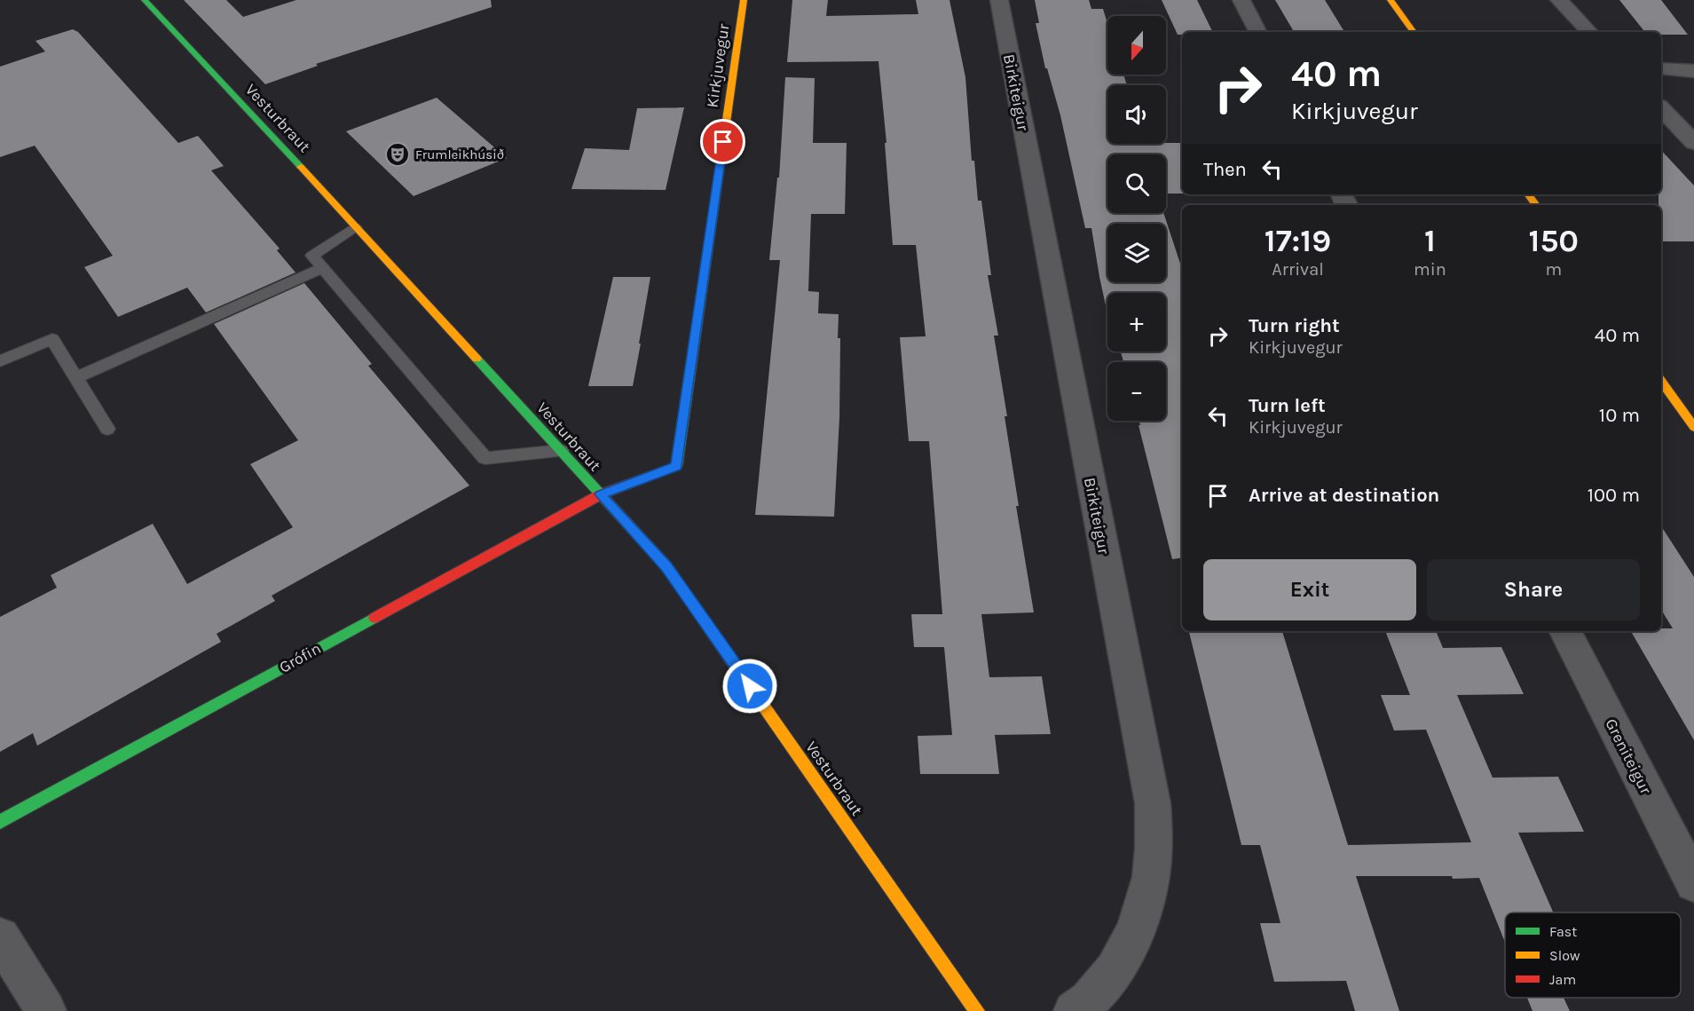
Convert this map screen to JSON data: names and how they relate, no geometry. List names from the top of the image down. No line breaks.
{"streets":{"street":["Kirkjuvegur","Birkiteigur","Vesturbraut","Grófin","Greniteigur"]},"crossings":[["Kirkjuvegur","Vesturbraut"],["Kirkjuvegur","Grófin"],["Vesturbraut","Grófin"]],"places":{"theatre":["Frumleikhúsið"]},"legend":["Fast","Slow","Jam"],"north":"bottom","page":{"map_buttons":["+","−"],"turn":["40 m","Kirkjuvegur"],"then":"Then","eta":["17:19","Arrival","1","min","150","m"],"list":[{"name":"Turn right","note":"Kirkjuvegur","value":"40 m"},{"name":"Turn left","note":"Kirkjuvegur","value":"10 m"},{"name":"Arrive at destination","value":"100 m"}],"buttons":["Exit","Share"]}}
